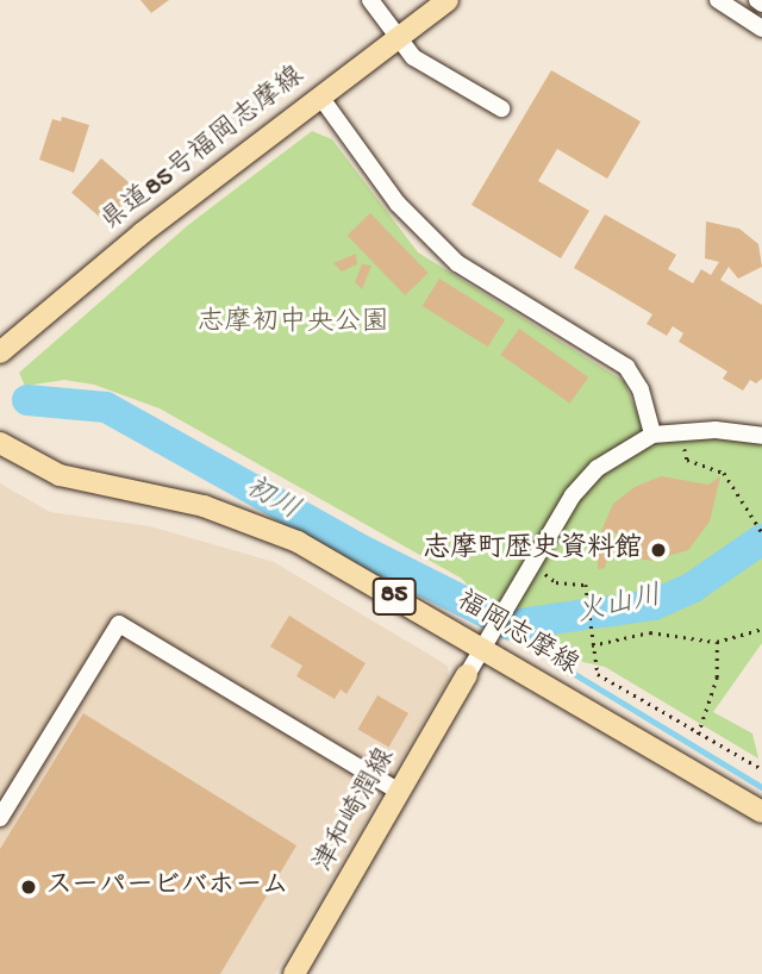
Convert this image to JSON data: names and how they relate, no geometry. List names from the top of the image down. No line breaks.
{"streets":{"main road":["県道85号福岡志摩線","85","福岡志摩線","津和崎潤線"]},"water":["初川","火山川"],"parks":["志摩初中央公園"],"places":["志摩町歴史資料館","スーパービバホーム"]}
